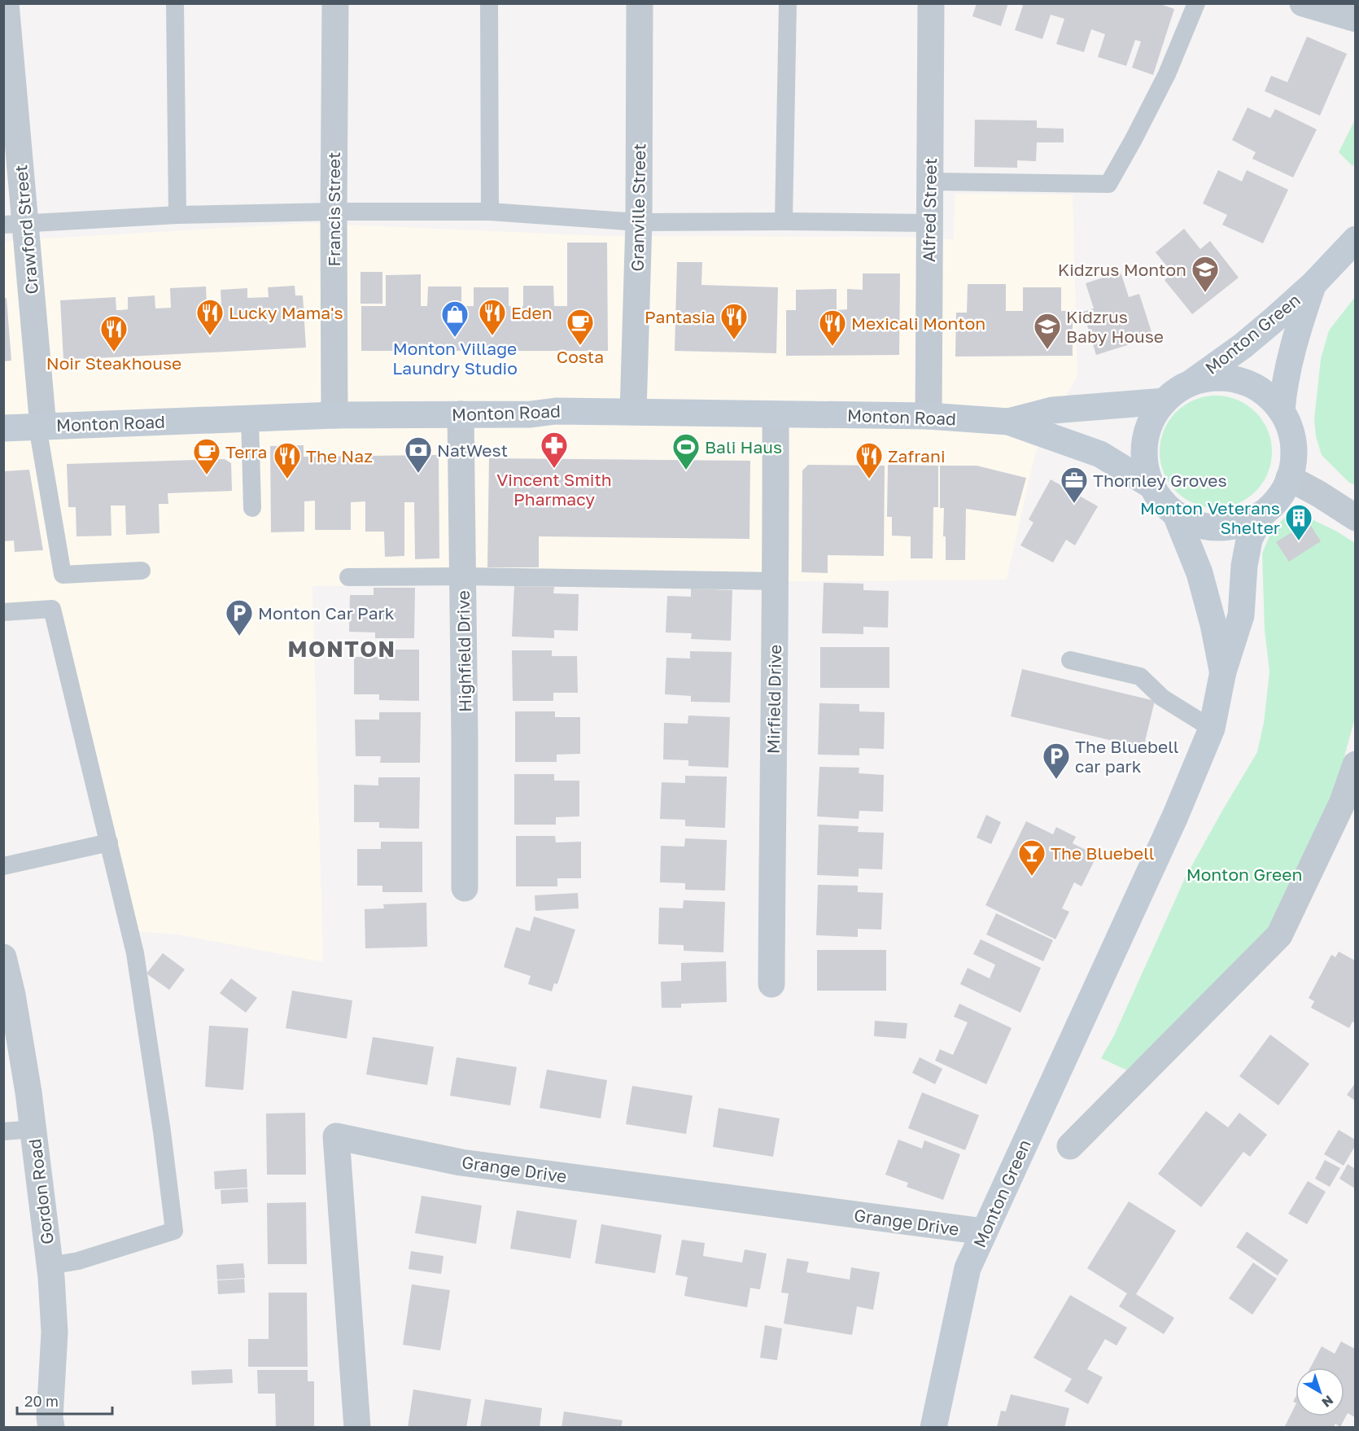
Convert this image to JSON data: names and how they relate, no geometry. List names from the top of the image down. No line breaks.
{"streets":{"main road":["Monton Green","Monton Road"],"street":["Granville Street","Francis Street","Alfred Street","Crawford Street","Highfield Drive","Mirfield Drive","Grange Drive","Gordon Road"]},"crossings":[["Granville Street","Monton Road"],["Francis Street","Monton Road"],["Alfred Street","Monton Road"],["Crawford Street","Monton Road"],["Monton Green","Monton Road"],["Monton Green","Grange Drive"],["Monton Road","Highfield Drive"],["Monton Road","Mirfield Drive"]],"districts":["MONTON"],"parks":["Monton Green"],"places":{"school or university":["Kidzrus Monton","Kidzrus Baby House"],"restaurant":["Lucky Mama's","Eden","Pantasia","Mexicali Monton","Noir Steakhouse","The Naz","Zafrani"],"shop":["Monton Village Laundry Studio"],"cafe":["Costa","Terra"],"pharmacy":["Vincent Smith Pharmacy"],"sports":["Bali Haus"],"bank":["NatWest"],"office":["Thornley Groves"],"building":["Monton Veterans Shelter"],"parking":["Monton Car Park","The Bluebell car park"],"bar":["The Bluebell"]},"scale_bar":"20 m","north":"bottom right"}
